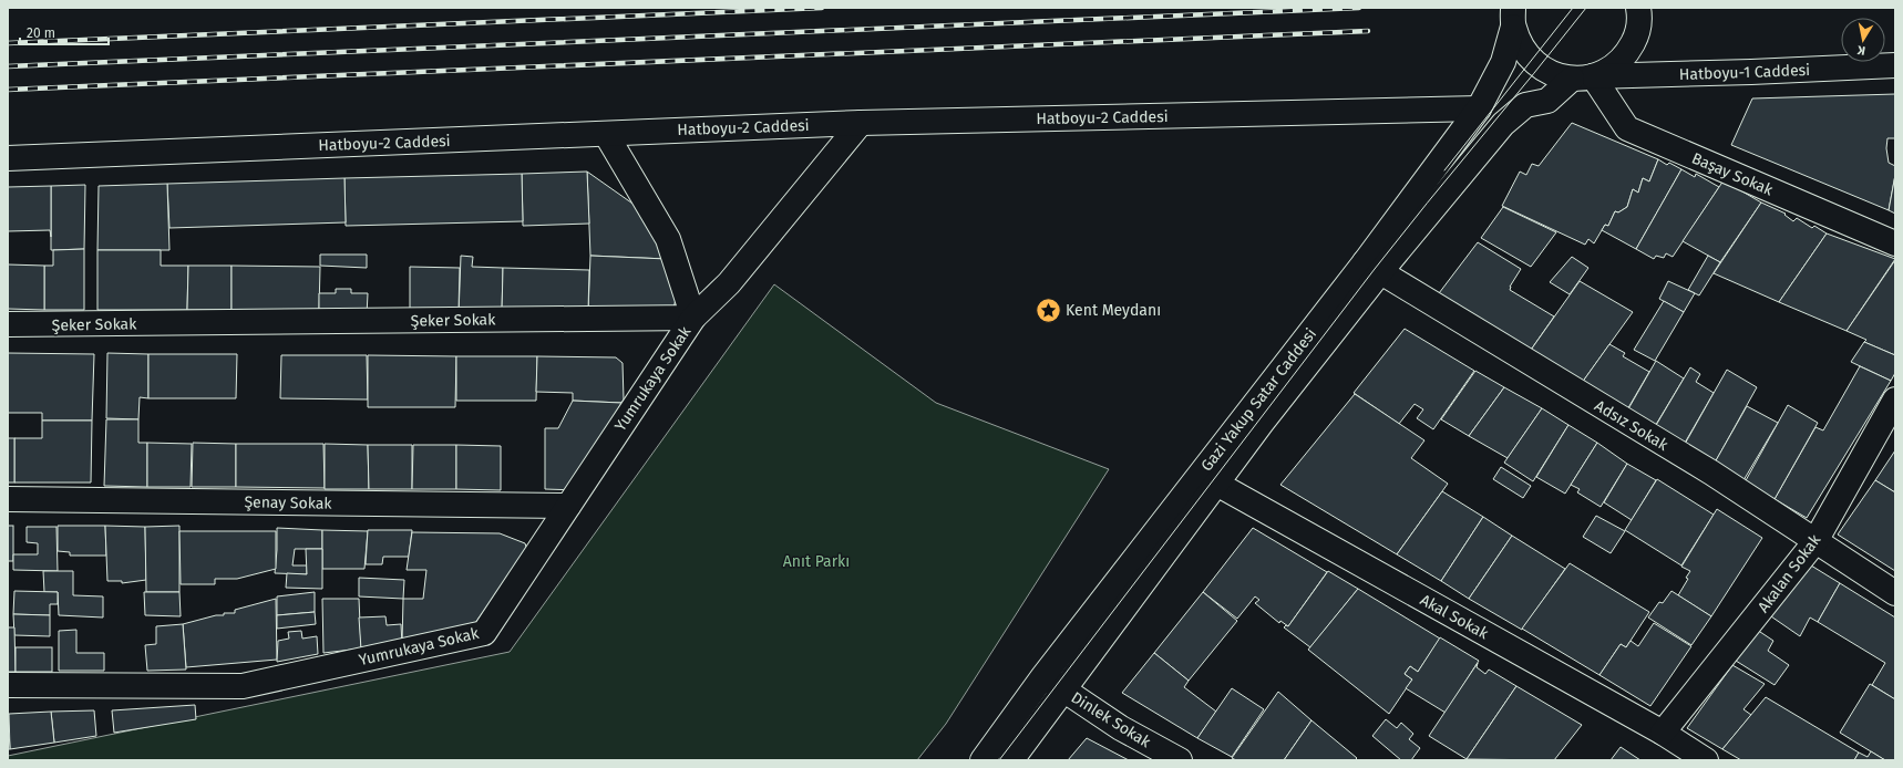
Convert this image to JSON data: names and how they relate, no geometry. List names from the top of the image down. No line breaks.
{"streets":{"street":["Hatboyu-1 Caddesi","Hatboyu-2 Caddesi","Başay Sokak","Şeker Sokak","Yumrukaya Sokak","Gazi Yakup Satar Caddesi","Adsız Sokak","Şenay Sokak","Akalan Sokak","Akal Sokak","Dinlek Sokak"]},"crossings":[["Hatboyu-1 Caddesi","Başay Sokak"],["Hatboyu-1 Caddesi","Gazi Yakup Satar Caddesi"],["Hatboyu-2 Caddesi","Yumrukaya Sokak"],["Hatboyu-2 Caddesi","Gazi Yakup Satar Caddesi"],["Başay Sokak","Gazi Yakup Satar Caddesi"],["Şeker Sokak","Yumrukaya Sokak"],["Yumrukaya Sokak","Şenay Sokak"],["Gazi Yakup Satar Caddesi","Adsız Sokak"],["Gazi Yakup Satar Caddesi","Akal Sokak"],["Gazi Yakup Satar Caddesi","Dinlek Sokak"],["Adsız Sokak","Akalan Sokak"],["Akalan Sokak","Akal Sokak"]],"parks":["Anıt Parkı"],"places":{"place":["Kent Meydanı"]},"scale_bar":"20 m","north":"bottom"}
